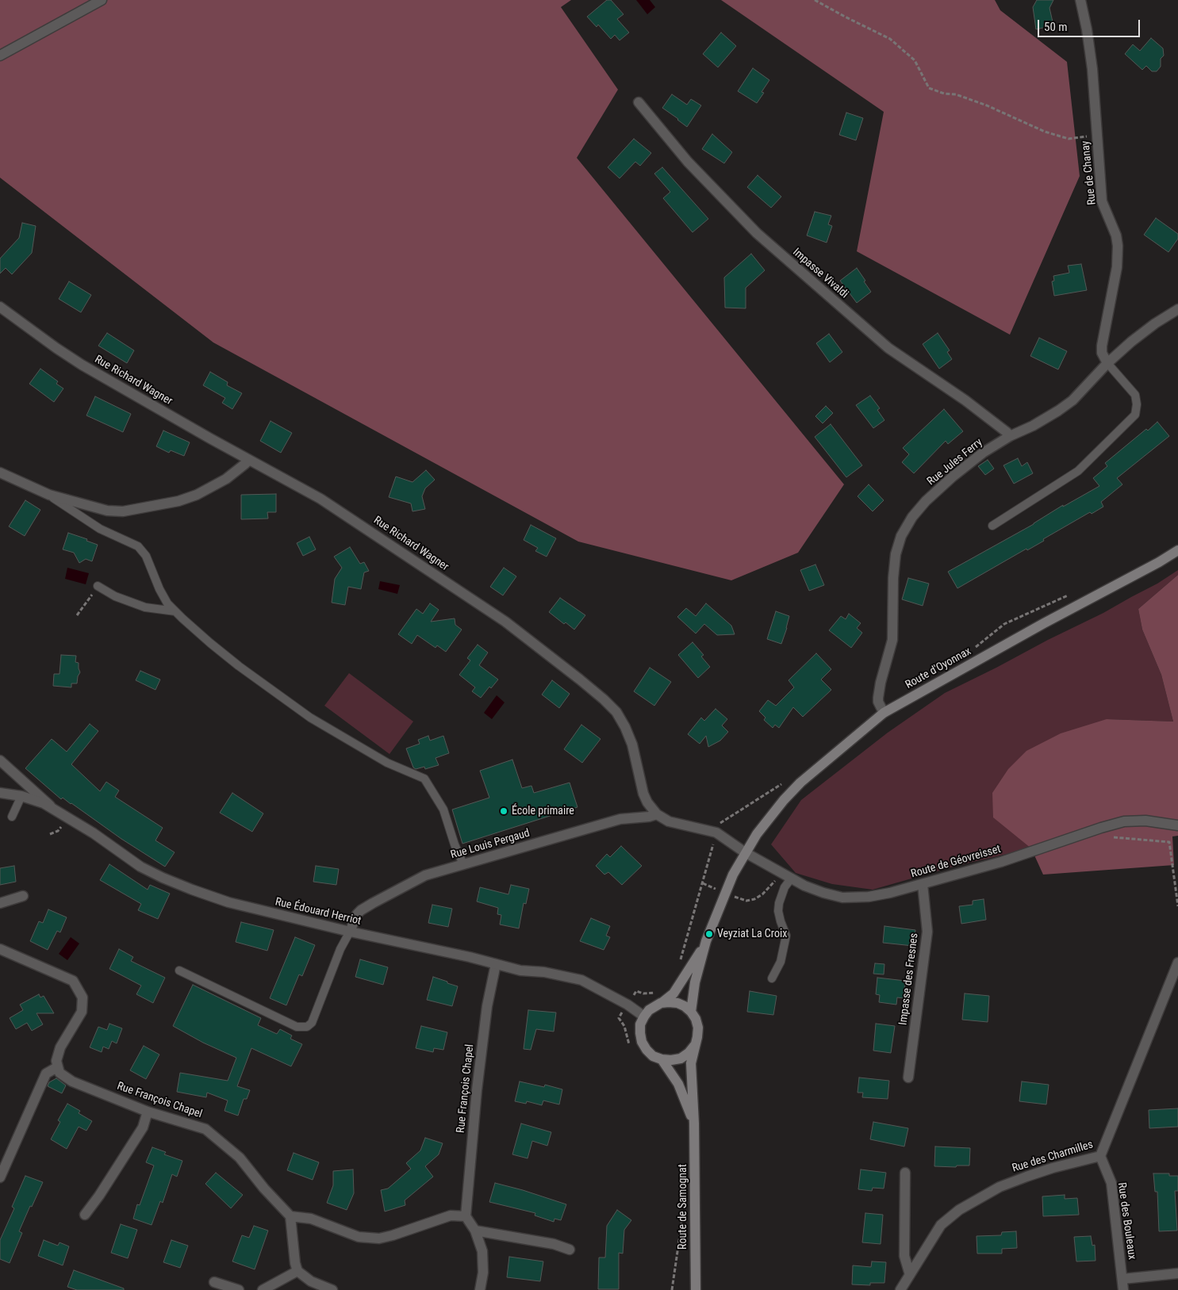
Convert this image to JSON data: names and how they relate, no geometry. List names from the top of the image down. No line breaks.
{"streets":{"main road":["Route d'Oyonnax","Route de Samognat"],"street":["Rue de Chanay","Impasse Vivaldi","Rue Richard Wagner","Rue Jules Ferry","Rue Louis Pergaud","Route de Géovreisset","Rue Édouard Herriot","Impasse des Fresnes","Rue François Chapel","Rue des Charmilles","Rue des Bouleaux"]},"crossings":[["Rue de Chanay","Rue Jules Ferry"],["Impasse Vivaldi","Rue Jules Ferry"],["Rue Richard Wagner","Route d'Oyonnax"],["Rue Richard Wagner","Rue Louis Pergaud"],["Rue Richard Wagner","Route de Géovreisset"],["Rue Jules Ferry","Route d'Oyonnax"],["Route d'Oyonnax","Route de Géovreisset"],["Rue Louis Pergaud","Rue Édouard Herriot"],["Route de Géovreisset","Impasse des Fresnes"],["Rue Édouard Herriot","Rue François Chapel"],["Rue Édouard Herriot","Route de Samognat"],["Rue des Charmilles","Rue des Bouleaux"]],"places":["École primaire","Veyziat La Croix"],"scale_bar":"50 m"}
